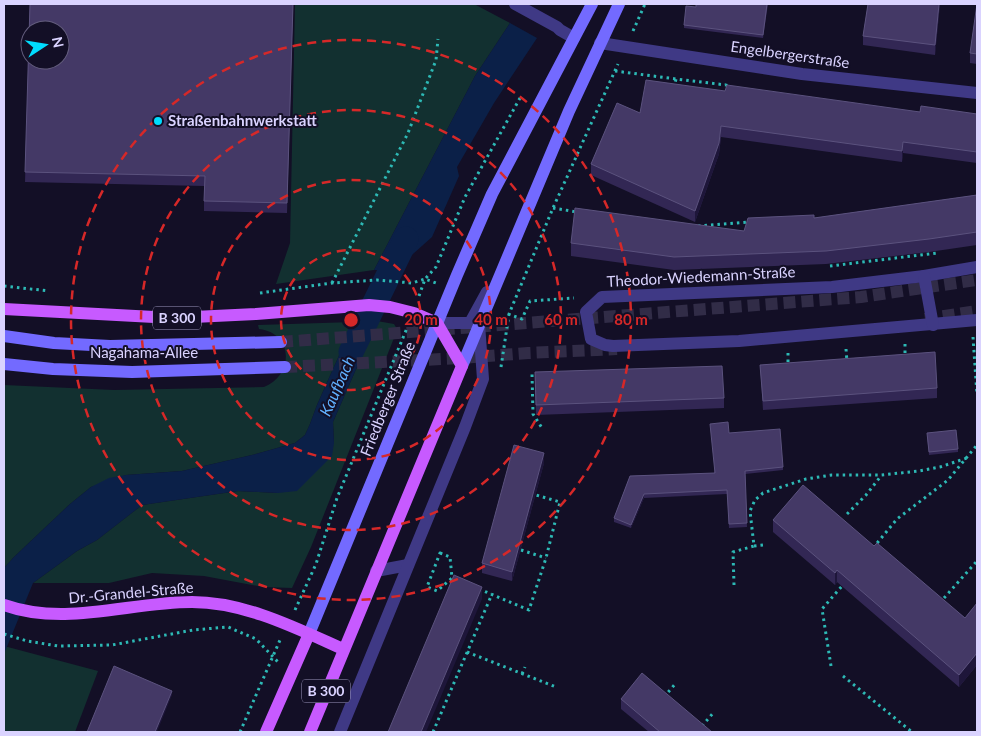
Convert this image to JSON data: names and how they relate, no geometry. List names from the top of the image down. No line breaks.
{"streets":{"main road":["B 300","Nagahama-Allee","Friedberger Straße","Dr.-Grandel-Straße"],"street":["Engelbergerstraße","Theodor-Wiedemann-Straße"]},"crossings":[["B 300","Friedberger Straße"],["B 300","Dr.-Grandel-Straße"],["Friedberger Straße","Dr.-Grandel-Straße"]],"water":["Kaufbach"],"places":["Straßenbahnwerkstatt"],"north":"right","rings":["20 m","40 m","60 m","80 m"]}
